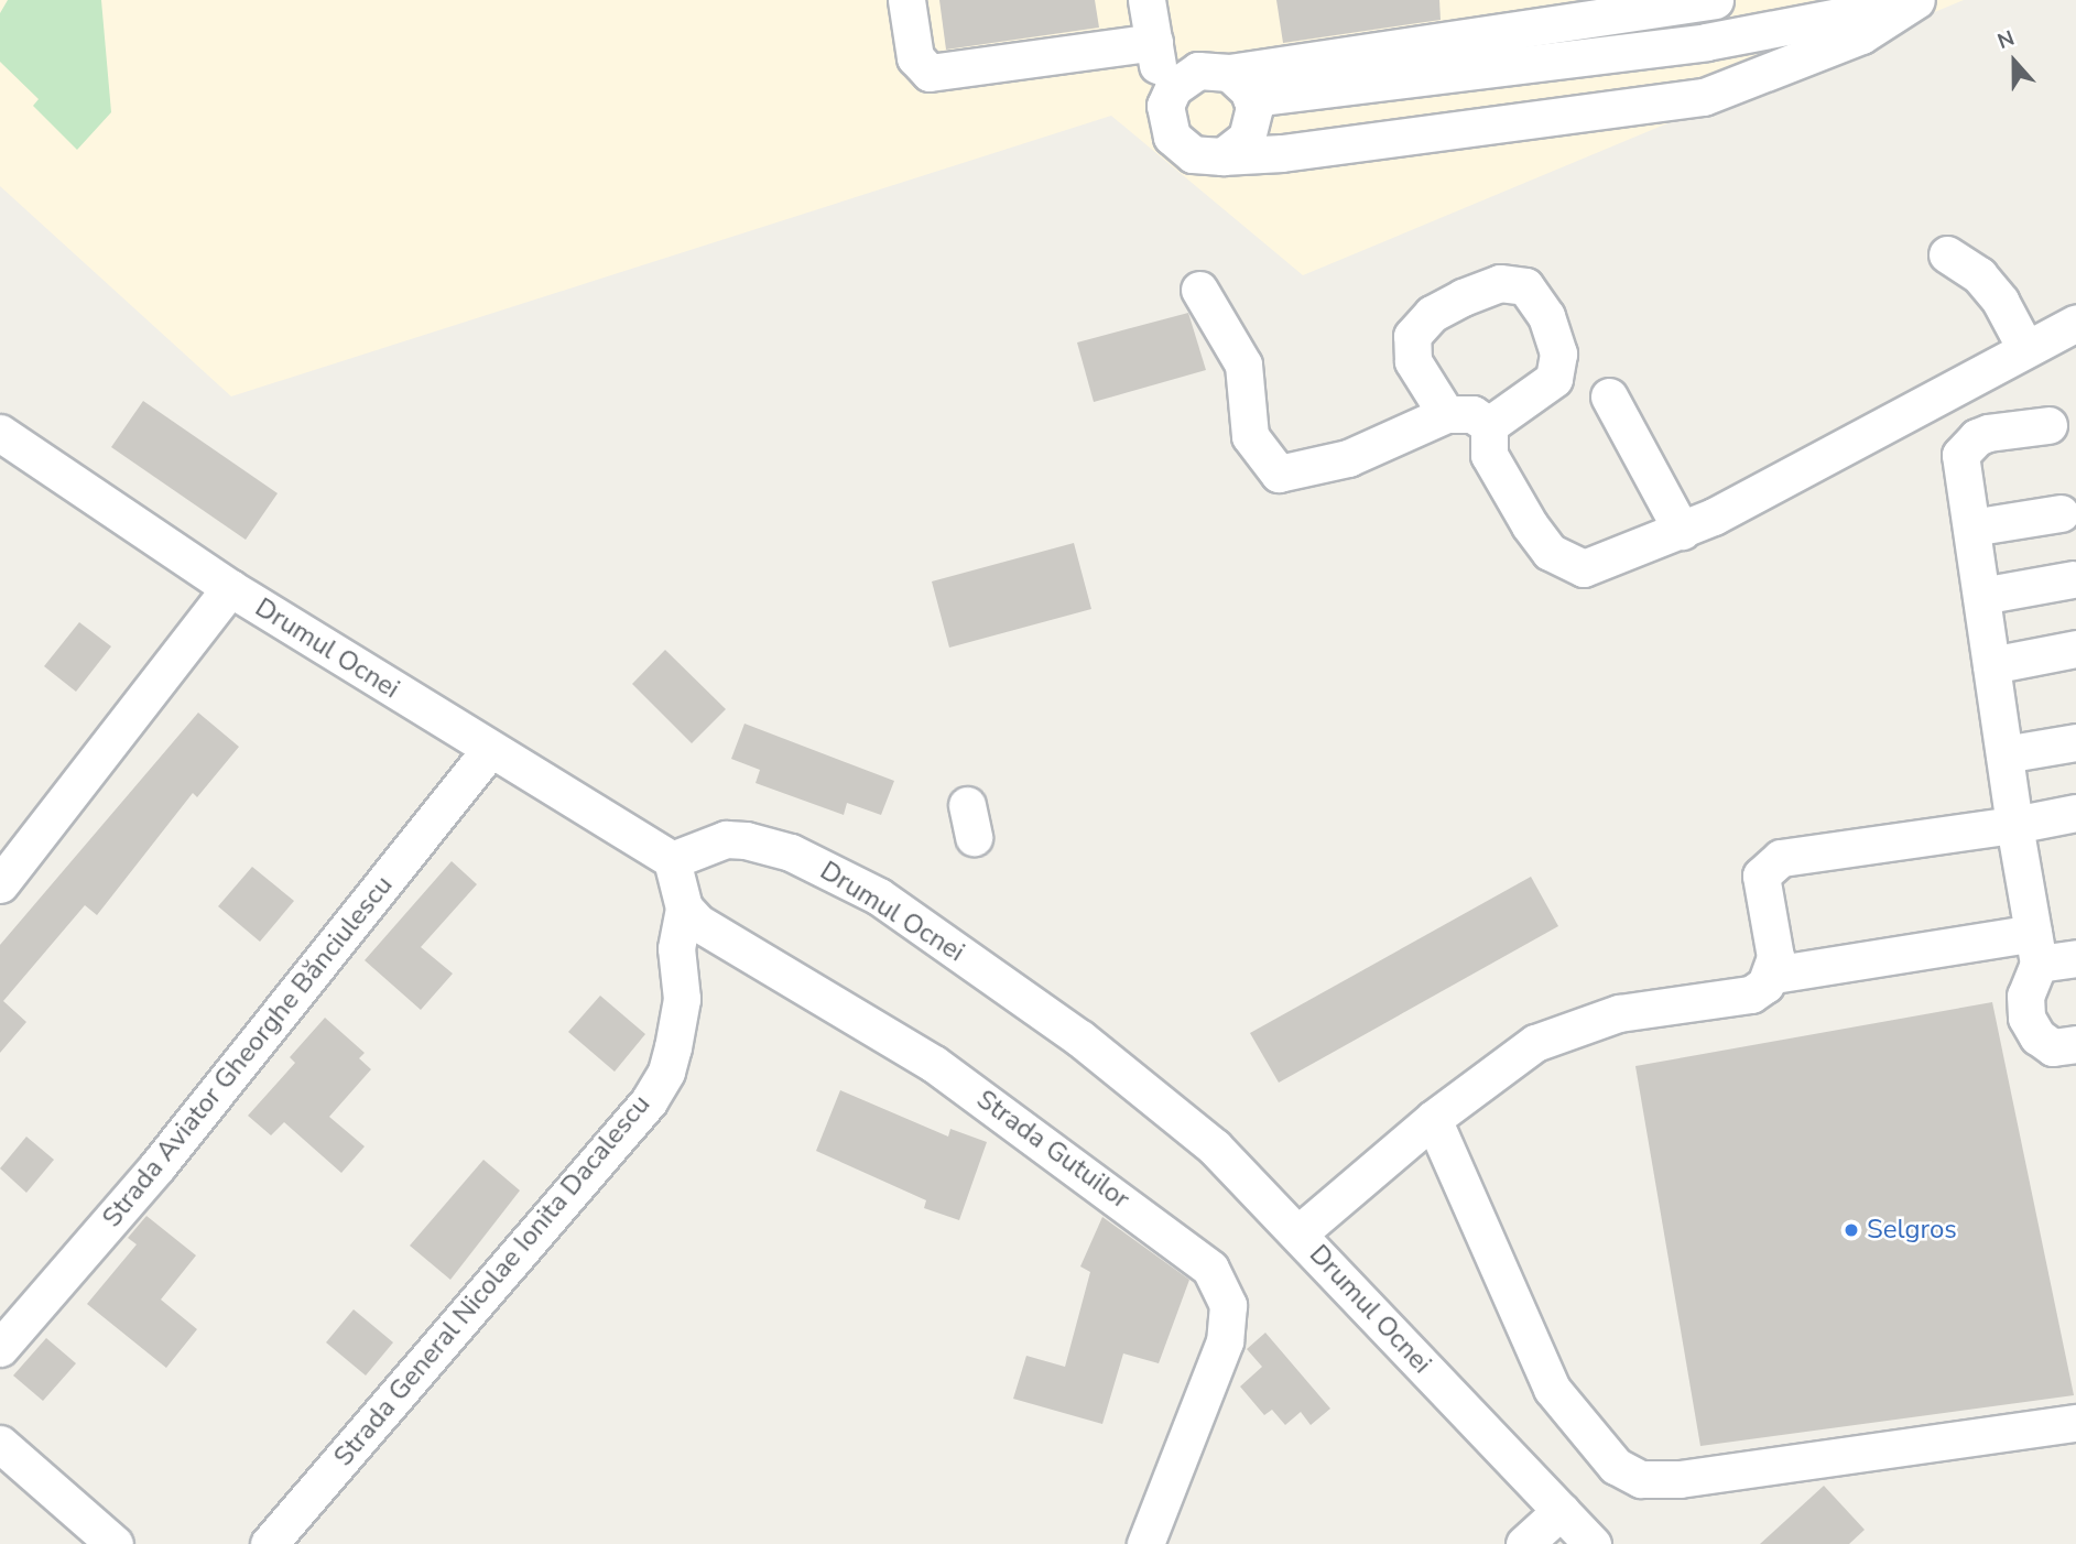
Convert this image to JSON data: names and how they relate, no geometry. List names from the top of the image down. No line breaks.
{"streets":{"street":["Drumul Ocnei","Strada Aviator Gheorghe Bănciulescu","Strada Gutuilor","Strada General Nicolae Ionita Dacalescu"]},"crossings":[["Drumul Ocnei","Strada Aviator Gheorghe Bănciulescu"],["Strada Gutuilor","Strada General Nicolae Ionita Dacalescu"]],"places":["Selgros"],"north":"top"}
